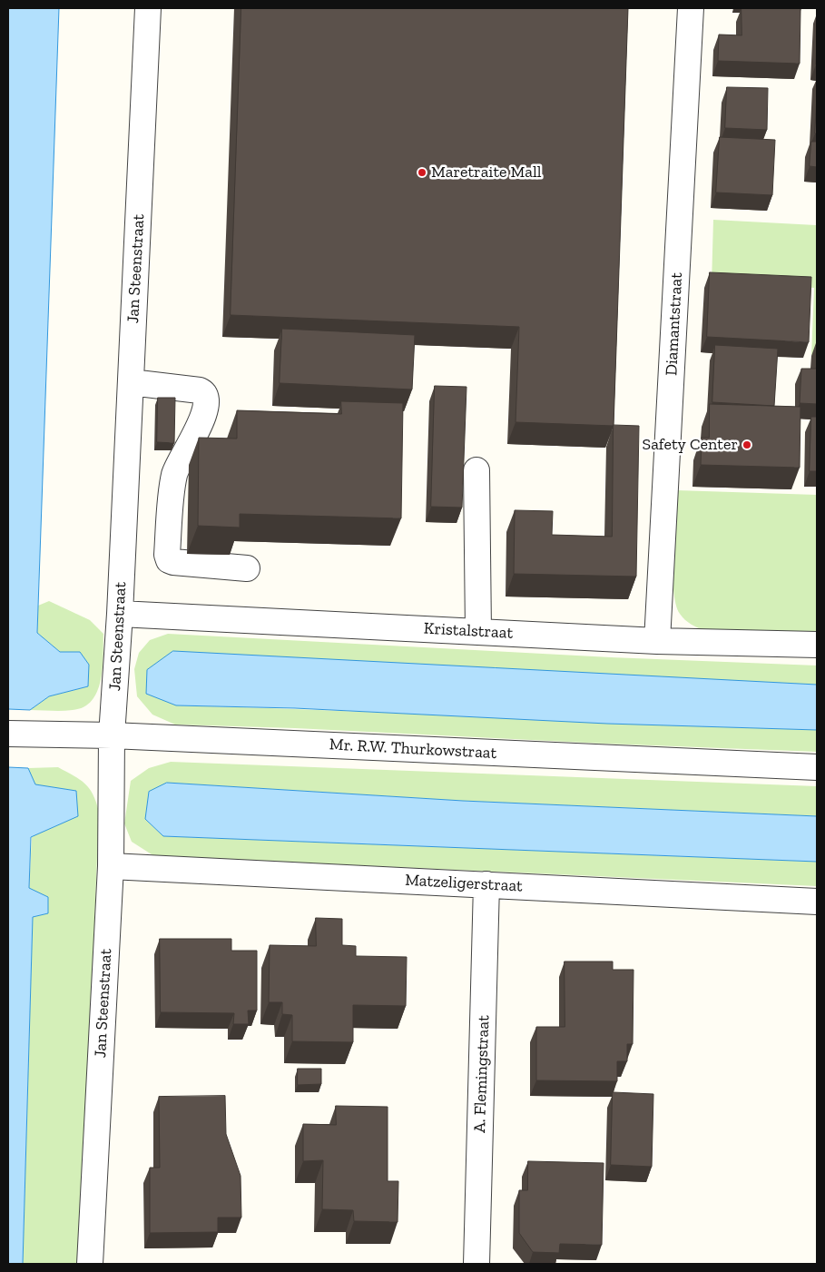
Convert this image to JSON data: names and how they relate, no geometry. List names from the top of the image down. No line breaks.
{"streets":{"street":["Jan Steenstraat","Diamantstraat","Kristalstraat","Mr. R.W. Thurkowstraat","Matzeligerstraat","A. Flemingstraat"]},"crossings":[["Jan Steenstraat","Kristalstraat"],["Jan Steenstraat","Mr. R.W. Thurkowstraat"],["Jan Steenstraat","Matzeligerstraat"],["Diamantstraat","Kristalstraat"],["Matzeligerstraat","A. Flemingstraat"]],"places":["Maretraite Mall","Safety Center"]}
